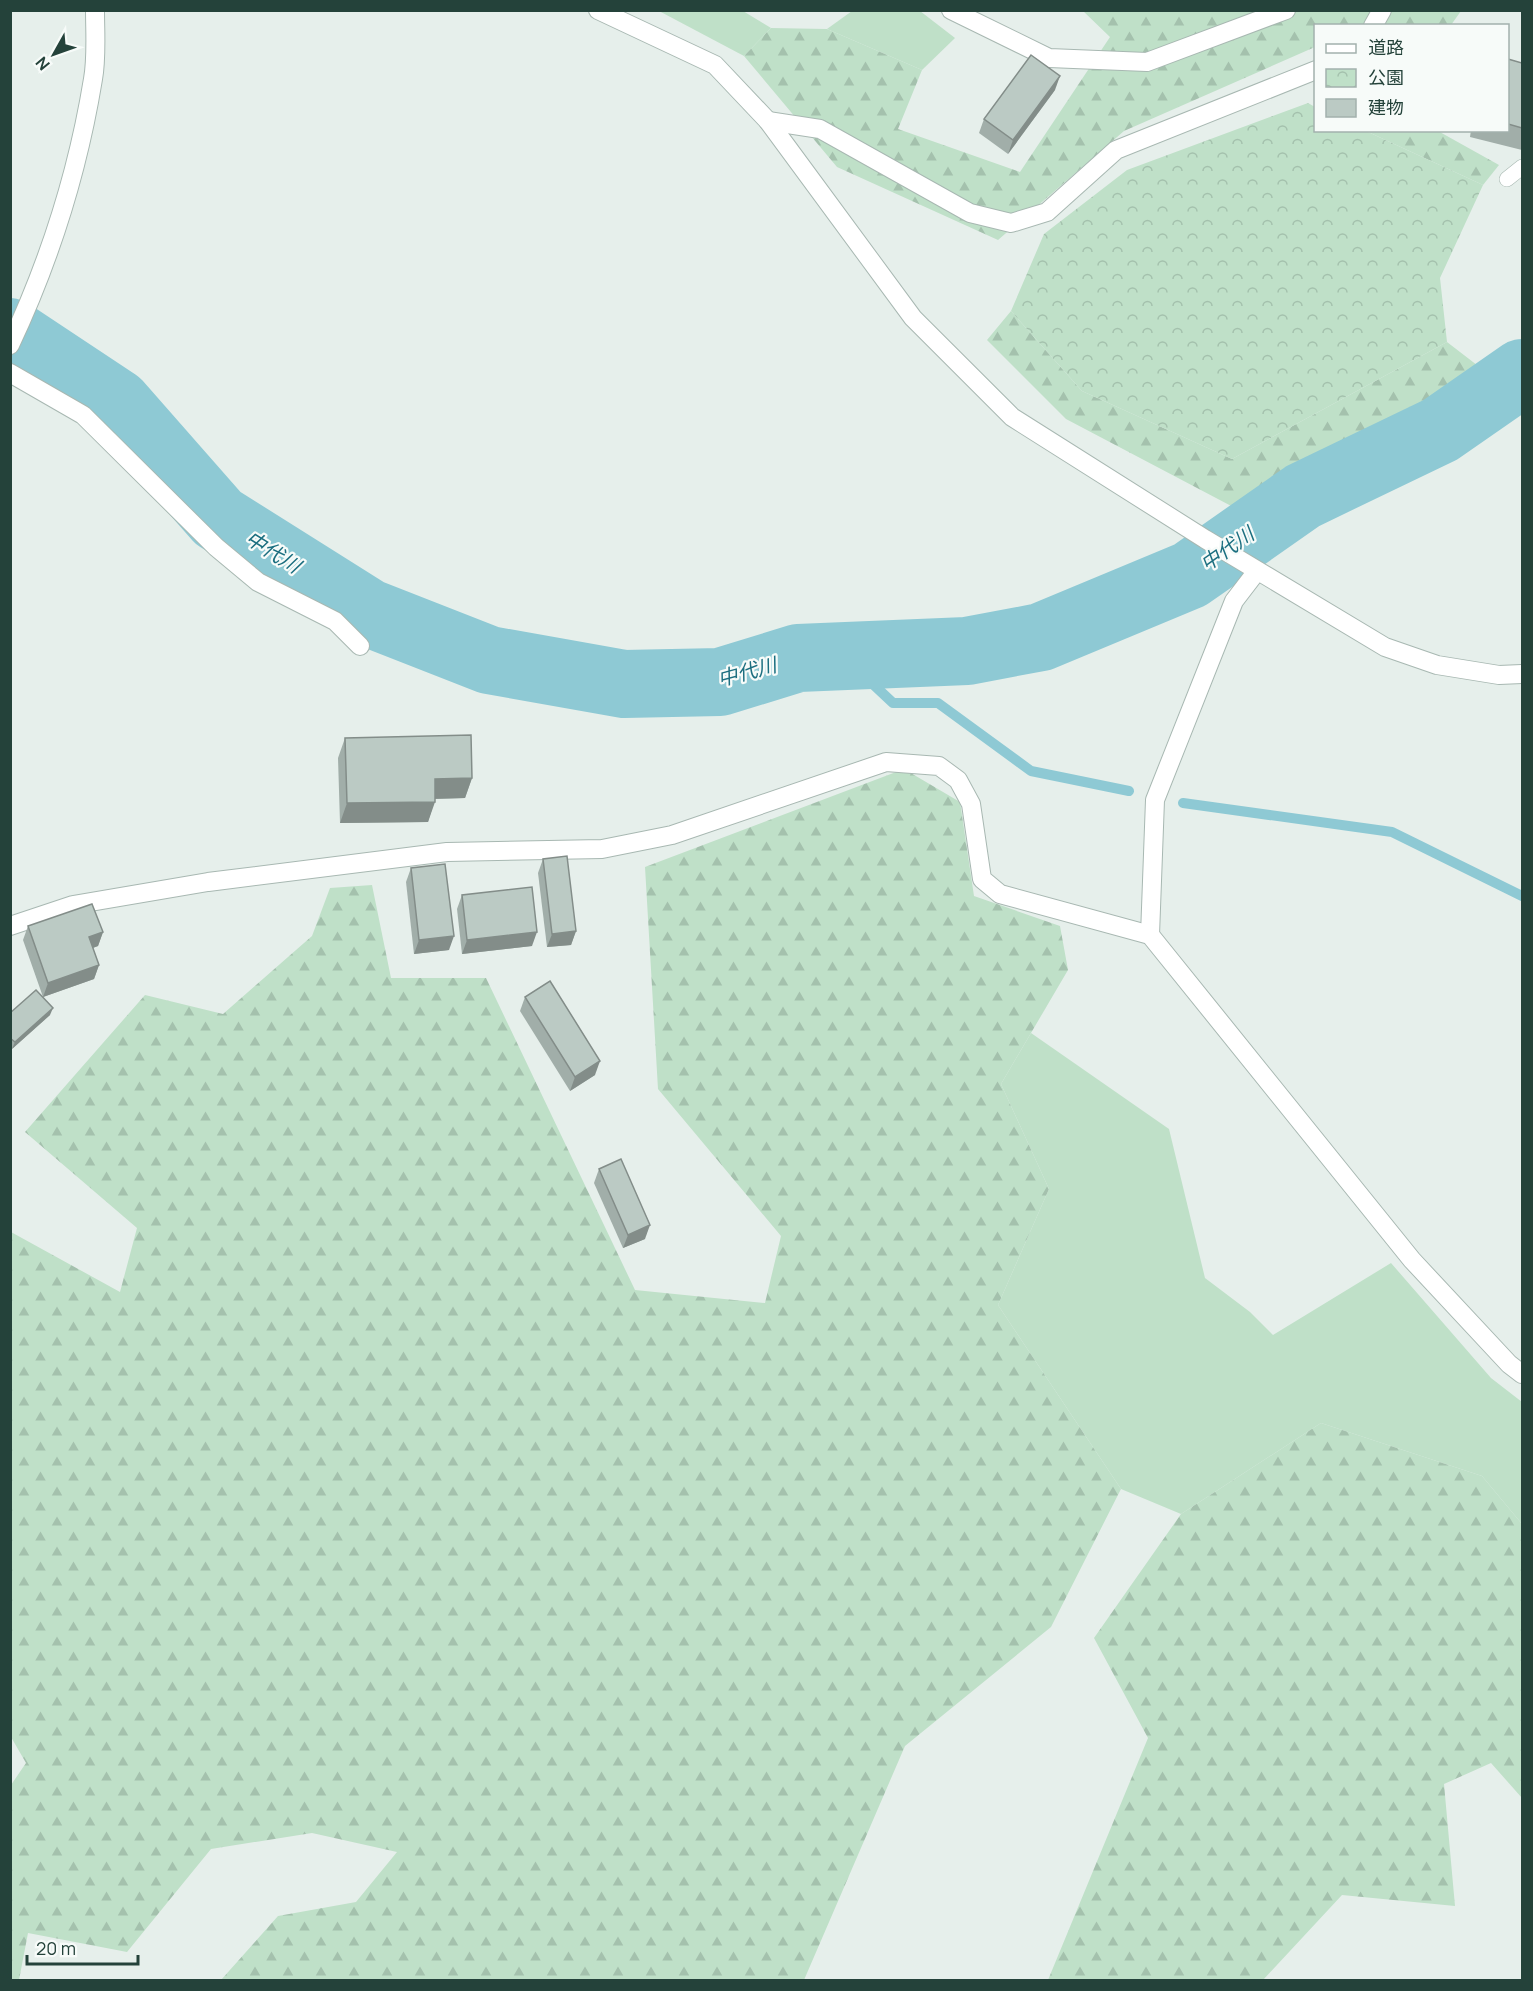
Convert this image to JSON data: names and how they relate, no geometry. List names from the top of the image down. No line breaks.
{"water":["中代川"],"legend":["道路","公園","建物"],"scale_bar":"20 m","north":"bottom left"}
